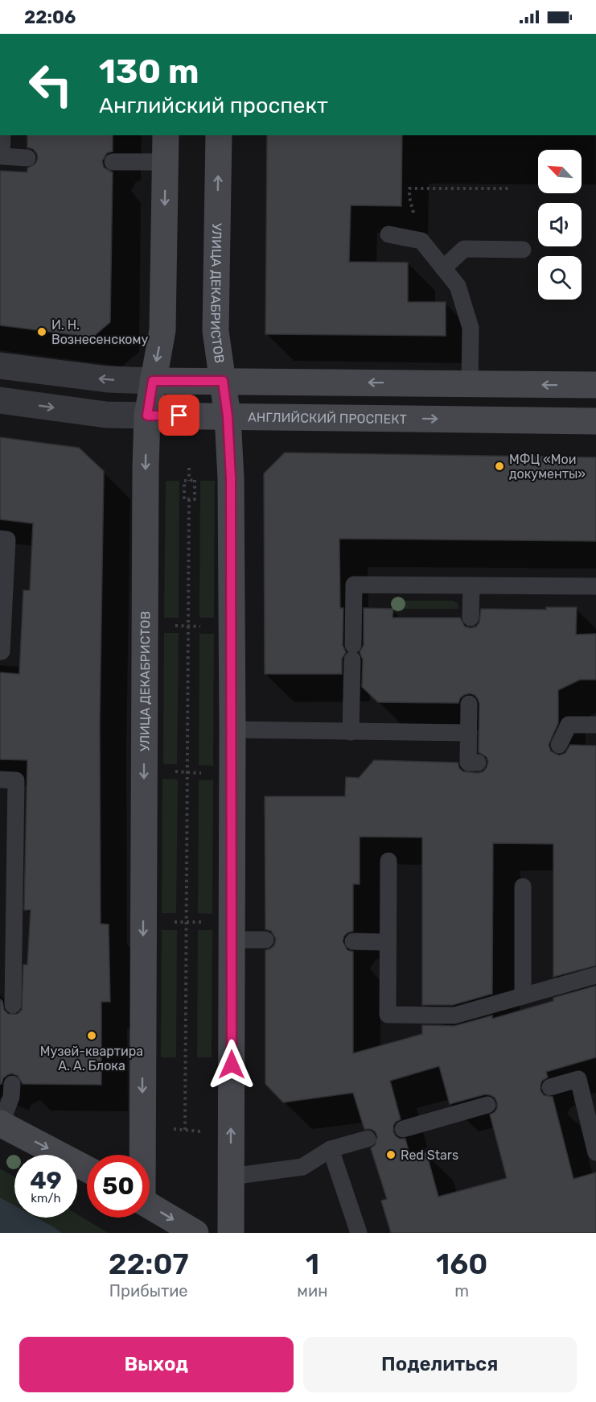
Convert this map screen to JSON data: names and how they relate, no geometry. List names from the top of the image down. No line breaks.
{"streets":{"main road":["УЛИЦА ДЕКАБРИСТОВ","АНГЛИЙСКИЙ ПРОСПЕКТ"]},"crossings":[["УЛИЦА ДЕКАБРИСТОВ","АНГЛИЙСКИЙ ПРОСПЕКТ"]],"one_way":["АНГЛИЙСКИЙ ПРОСПЕКТ"],"places":["И. Н. Вознесенскому","МФЦ «Мои документы»","Музей-квартира А. А. Блока","Red Stars"],"north":"top left","page":{"status":"22:06","turn":["130 m","Английский проспект"],"speed":"49 km/h","limit":"50","eta":["22:07","Прибытие","1","мин","160","m"],"buttons":["Выход","Поделиться"]}}
